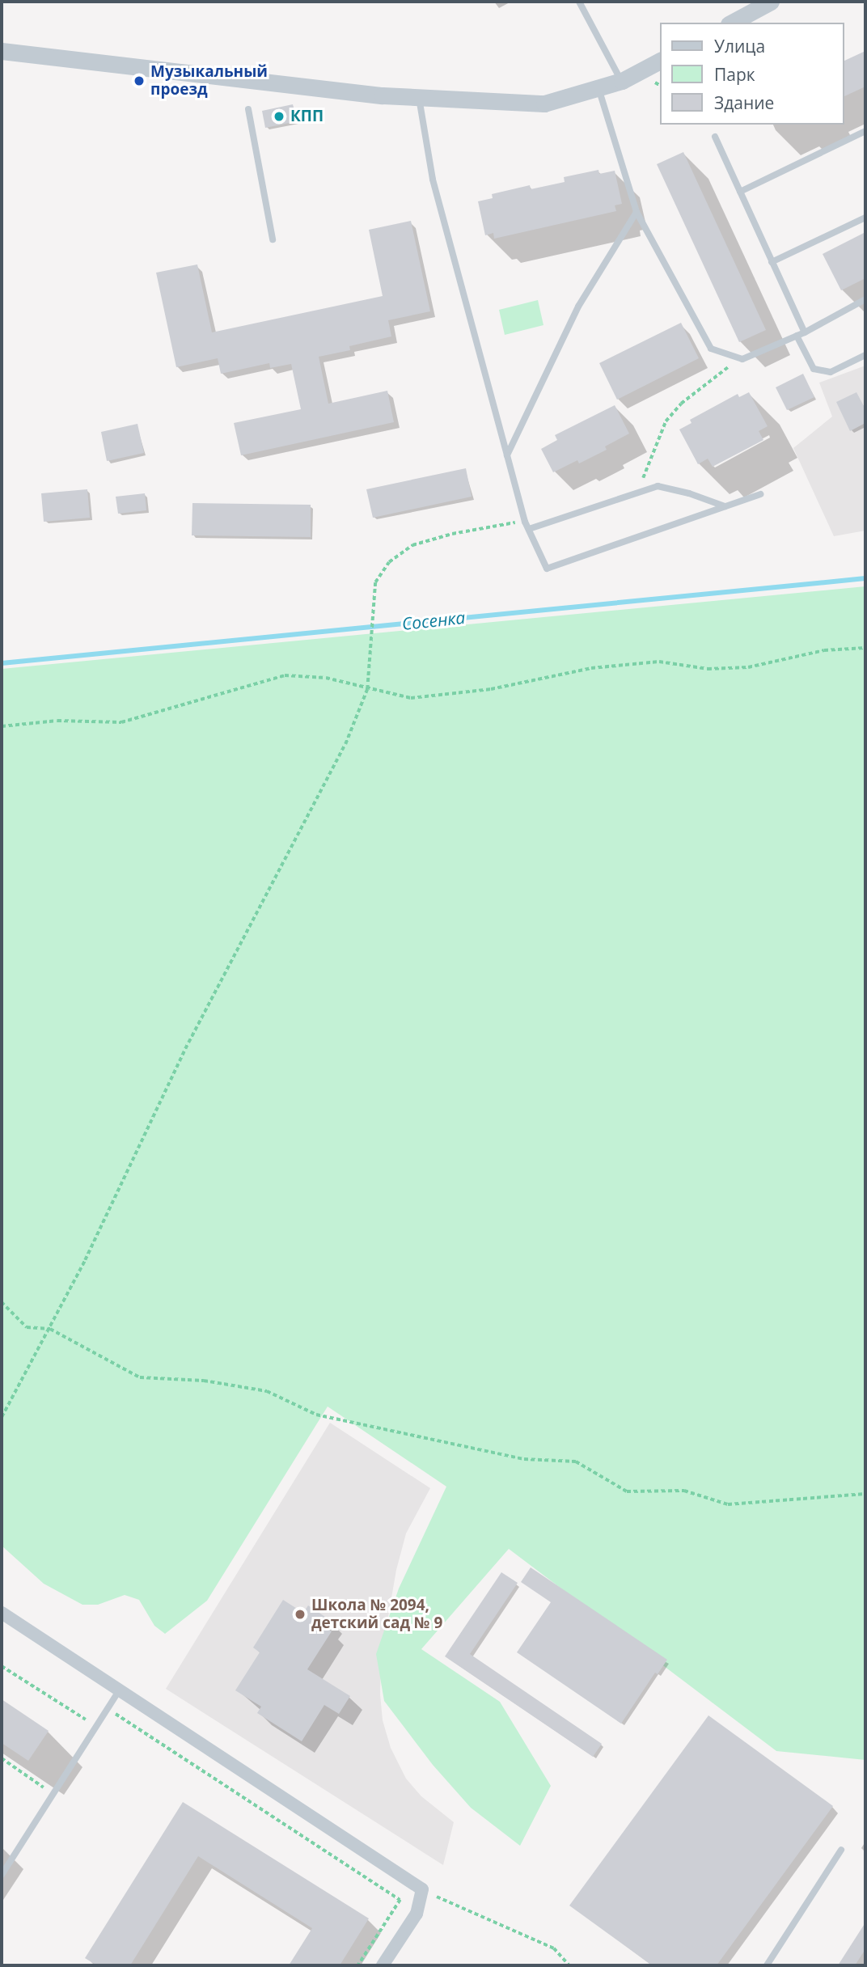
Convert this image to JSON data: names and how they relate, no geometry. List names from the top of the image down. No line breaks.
{"water":["Сосенка"],"places":["Музыкальный проезд","КПП","Школа № 2094, детский сад № 9"],"legend":["Улица","Парк","Здание"]}
